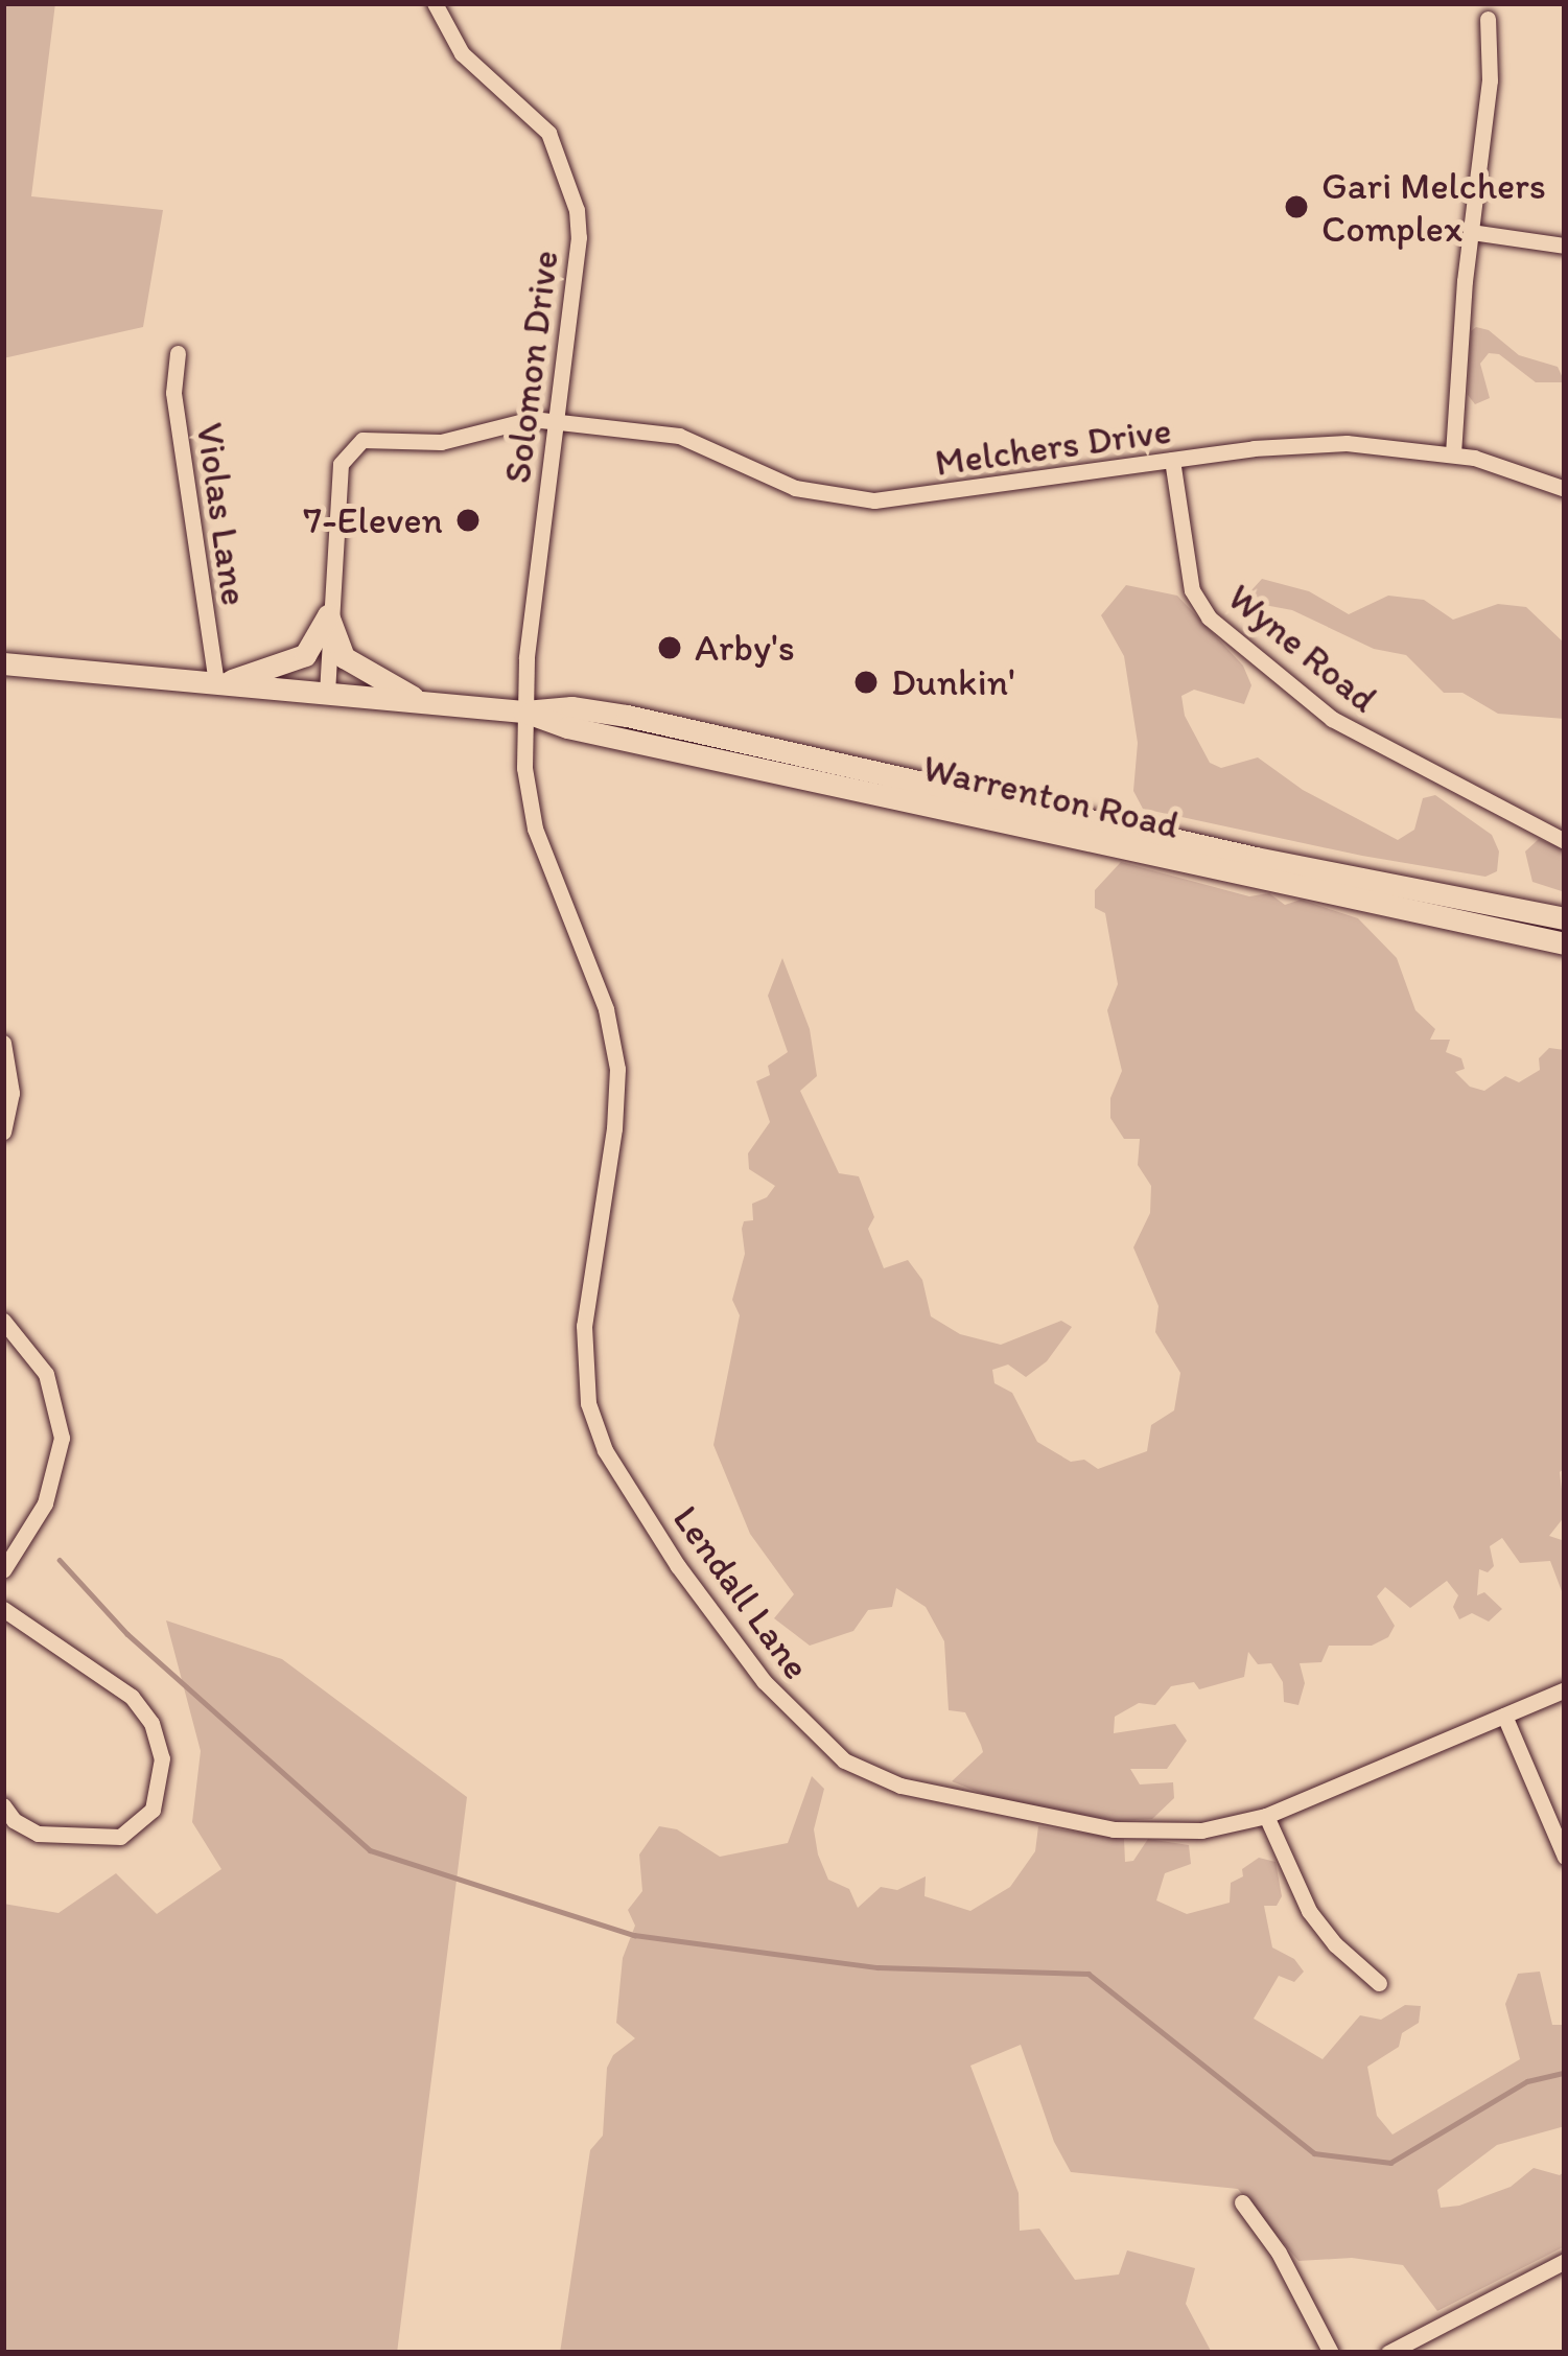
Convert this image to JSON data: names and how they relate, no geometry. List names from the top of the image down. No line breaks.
{"streets":{"main road":["Warrenton Road"],"street":["Solomon Drive","Melchers Drive","Violas Lane","Wyne Road","Lendall Lane"]},"crossings":[["Solomon Drive","Melchers Drive"],["Solomon Drive","Warrenton Road"],["Solomon Drive","Lendall Lane"],["Melchers Drive","Wyne Road"],["Violas Lane","Warrenton Road"],["Warrenton Road","Lendall Lane"]],"places":["Gari Melchers Complex","7-Eleven","Arby's","Dunkin'"]}
